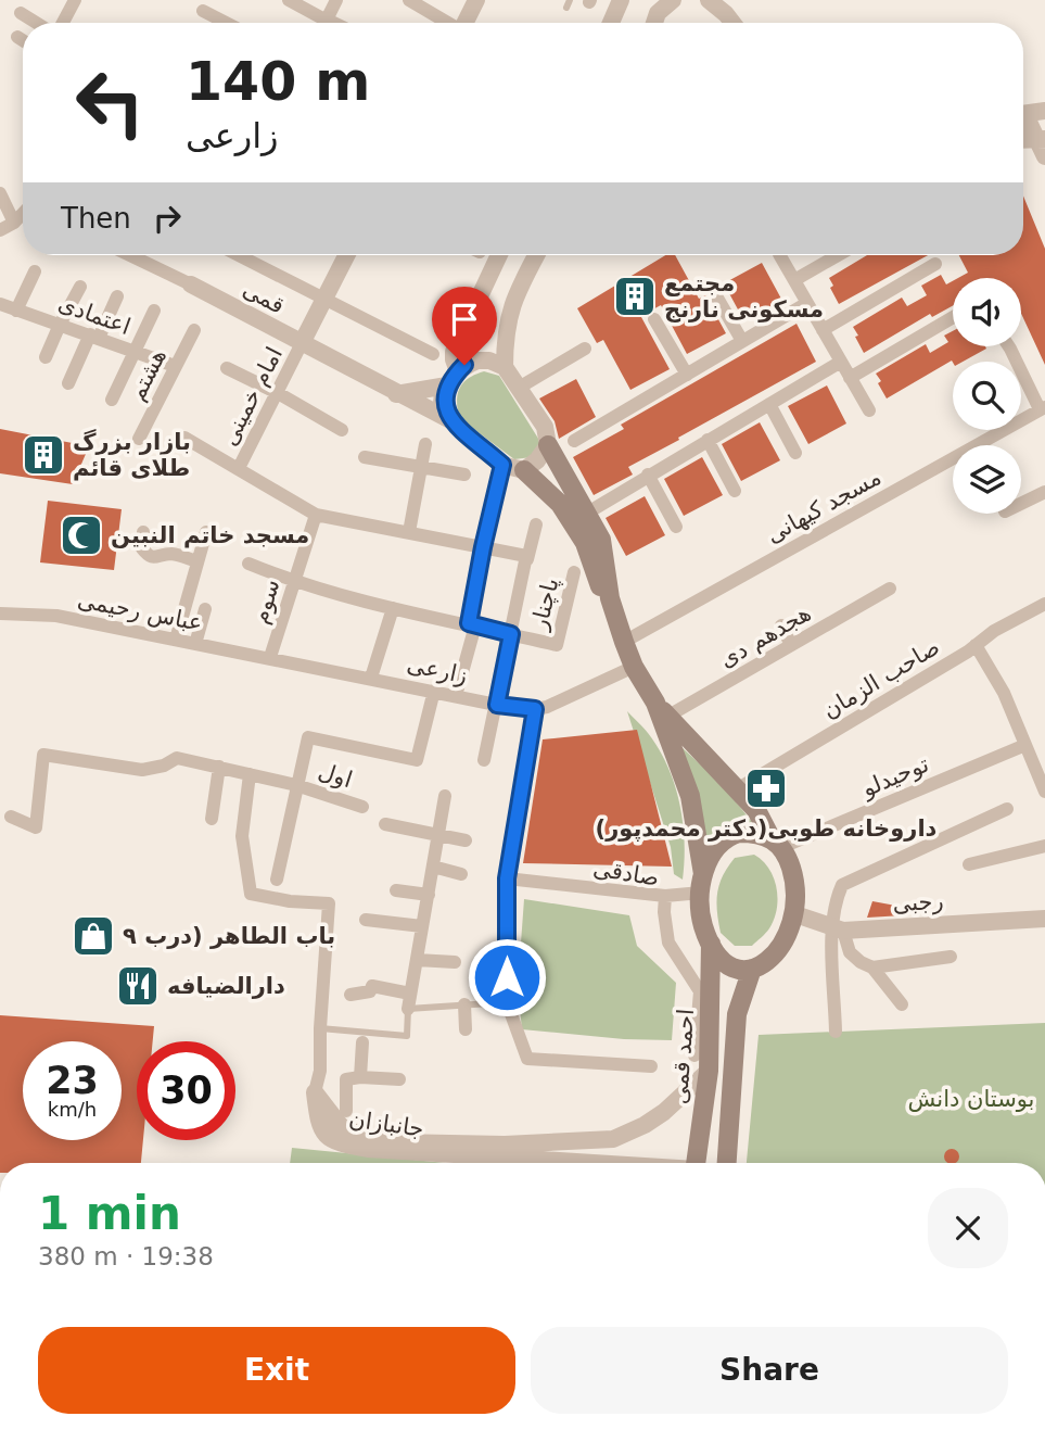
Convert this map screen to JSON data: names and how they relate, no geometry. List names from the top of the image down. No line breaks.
{"streets":{"main road":["احمد قمی"],"street":["قمی","اعتمادی","هشتم","امام خمینی","مسجد کیهانی","سوم","پاچنار","عباس رحیمی","هجدهم دی","زارعی","صاحب الزمان","اول","توحیدلو","صادقی","رجبی","جانبازان"]},"crossings":[["قمی","امام خمینی"],["اعتمادی","هشتم"],["سوم","عباس رحیمی"],["سوم","زارعی"],["عباس رحیمی","زارعی"],["توحیدلو","رجبی"],["توحیدلو","احمد قمی"],["رجبی","احمد قمی"],["احمد قمی","جانبازان"]],"parks":["بوستان دانش"],"places":{"building":["مجتمع مسکونی نارنج","بازار بزرگ طلای قائم"],"mosque":["مسجد خاتم النبین"],"pharmacy":["داروخانه طوبی(دکتر محمدپور)"],"shop":["باب الطاهر (درب ۹"],"restaurant":["دارالضیافه"]},"page":{"turn":["140 m","زارعی"],"then":"Then","speed":"23 km/h","limit":"30","heading":["1 min","380 m · 19:38"],"buttons":["Exit","Share"]}}
